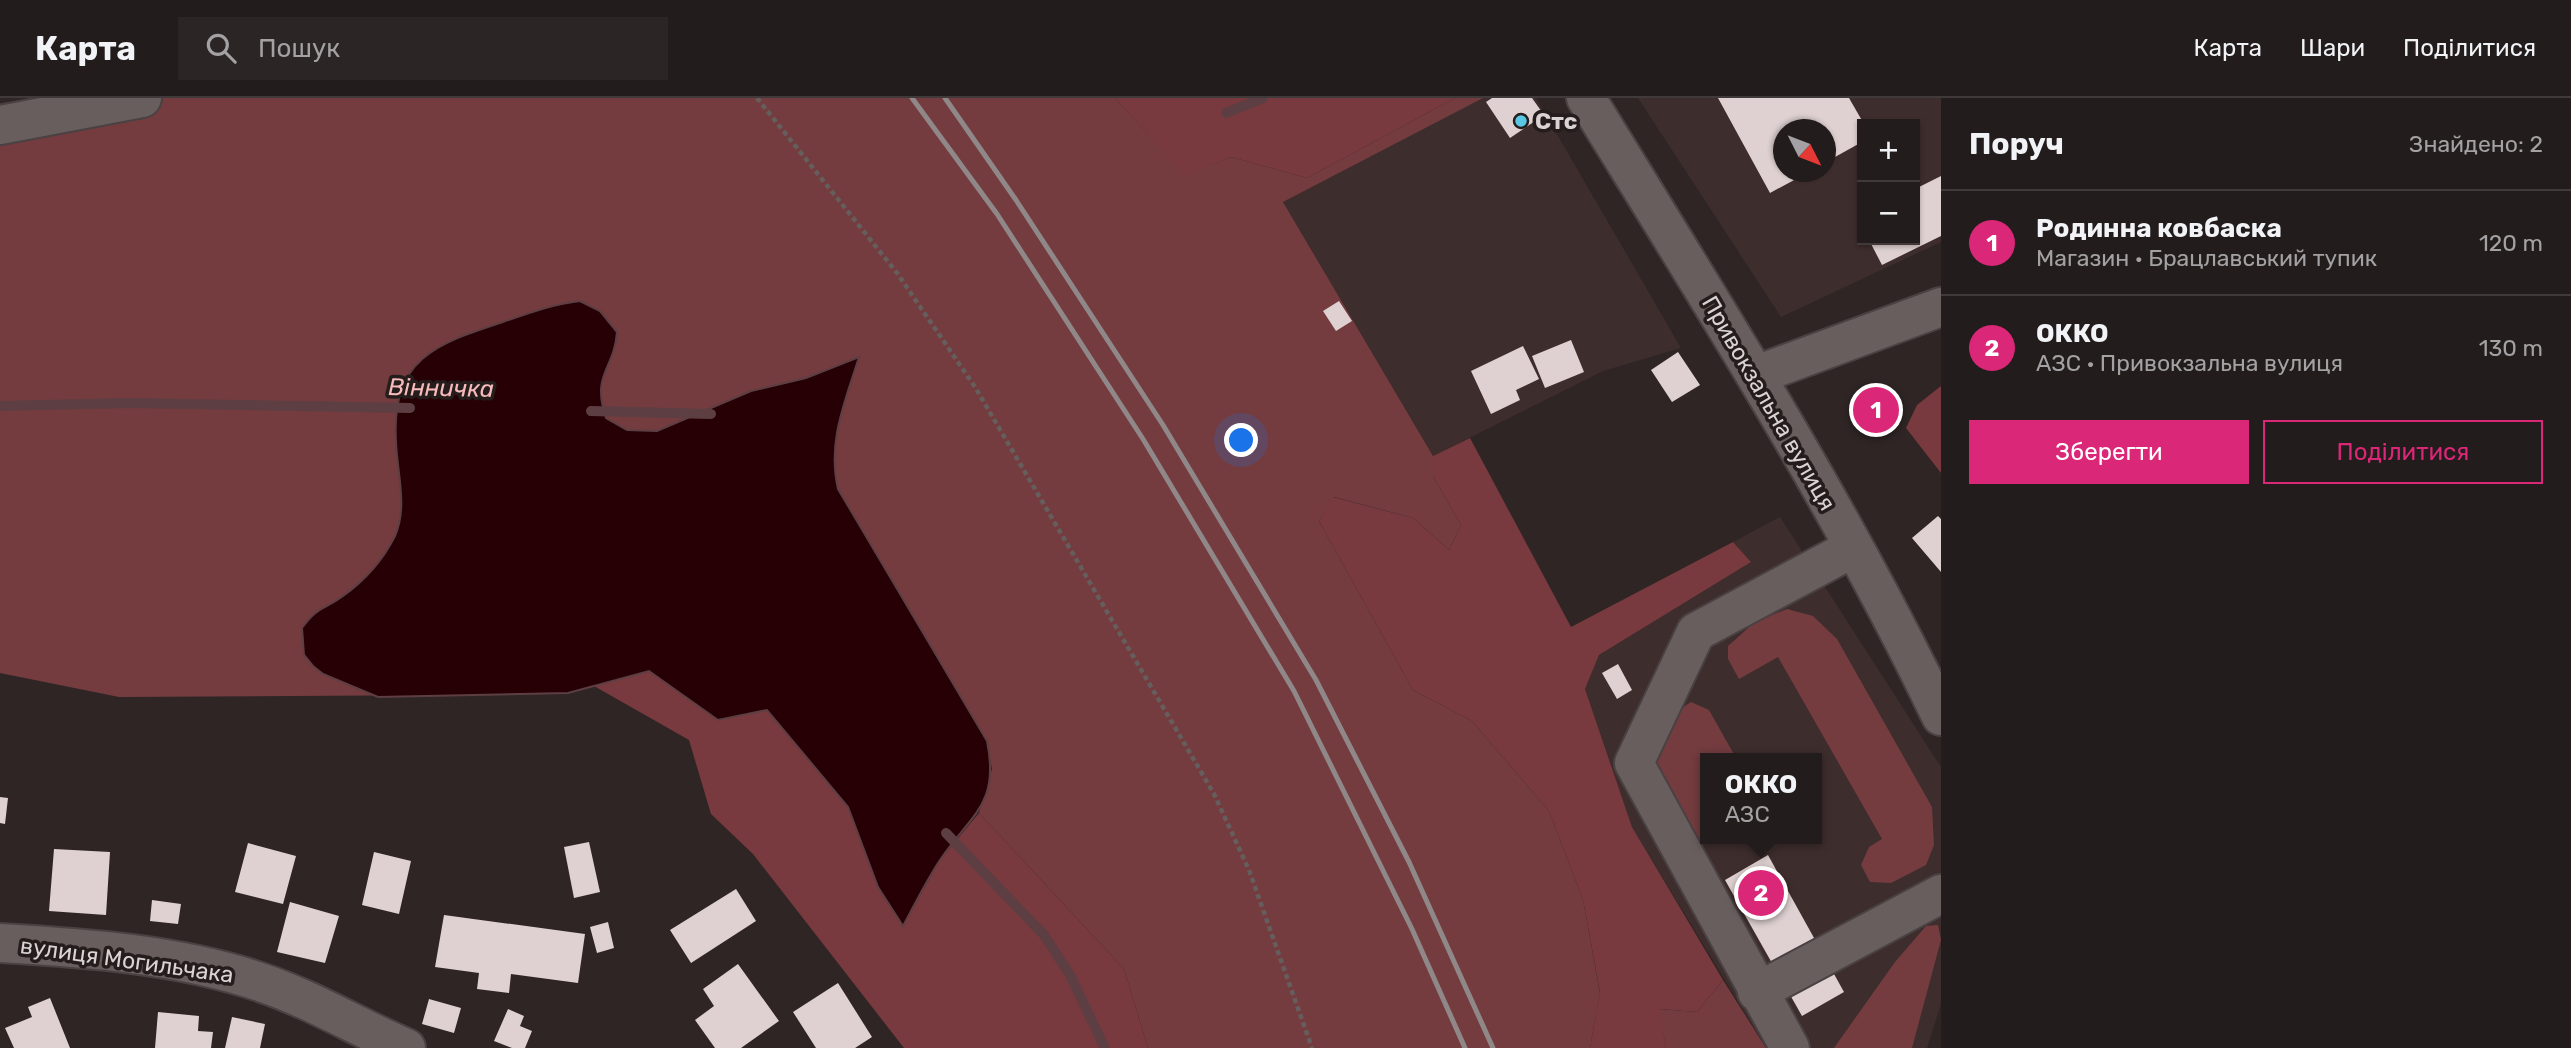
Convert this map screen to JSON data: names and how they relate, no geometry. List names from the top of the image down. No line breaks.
{"streets":{"street":["Привокзальна вулиця","вулиця Могильчака"]},"water":["Вінничка"],"places":["Стс"],"north":"bottom right","page":{"header":"Карта","search":"Пошук","nav":["Карта","Шари","Поділитися"],"heading":["Поруч","Знайдено: 2"],"map_buttons":["+","−"],"list":[{"mark":"1","name":"Родинна ковбаска","note":"Магазин · Брацлавський тупик","value":"120 m"},{"mark":"2","name":"ОККО","note":"АЗС · Привокзальна вулиця","value":"130 m"}],"pins":["1","2"],"buttons":["Зберегти","Поділитися"],"popup":["ОККО","АЗС"]}}
